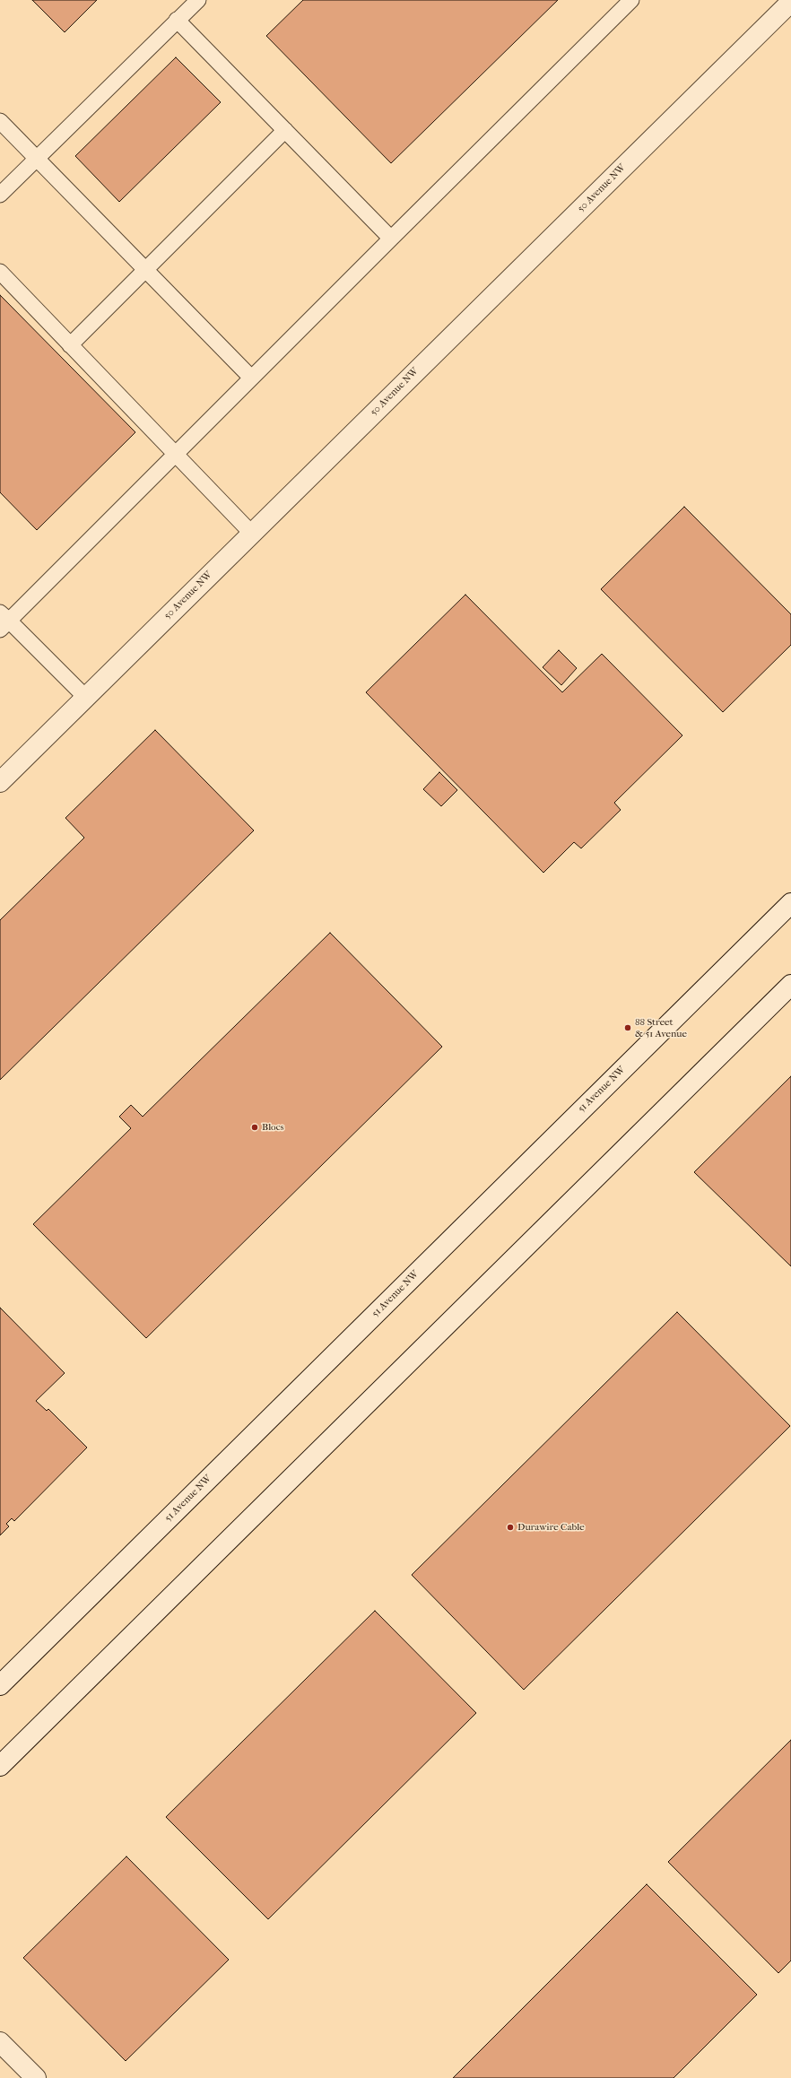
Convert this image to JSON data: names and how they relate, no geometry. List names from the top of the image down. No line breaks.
{"streets":{"main road":["50 Avenue NW","51 Avenue NW"]},"places":["88 Street & 51 Avenue","Blocs","Durawire Cable"]}
